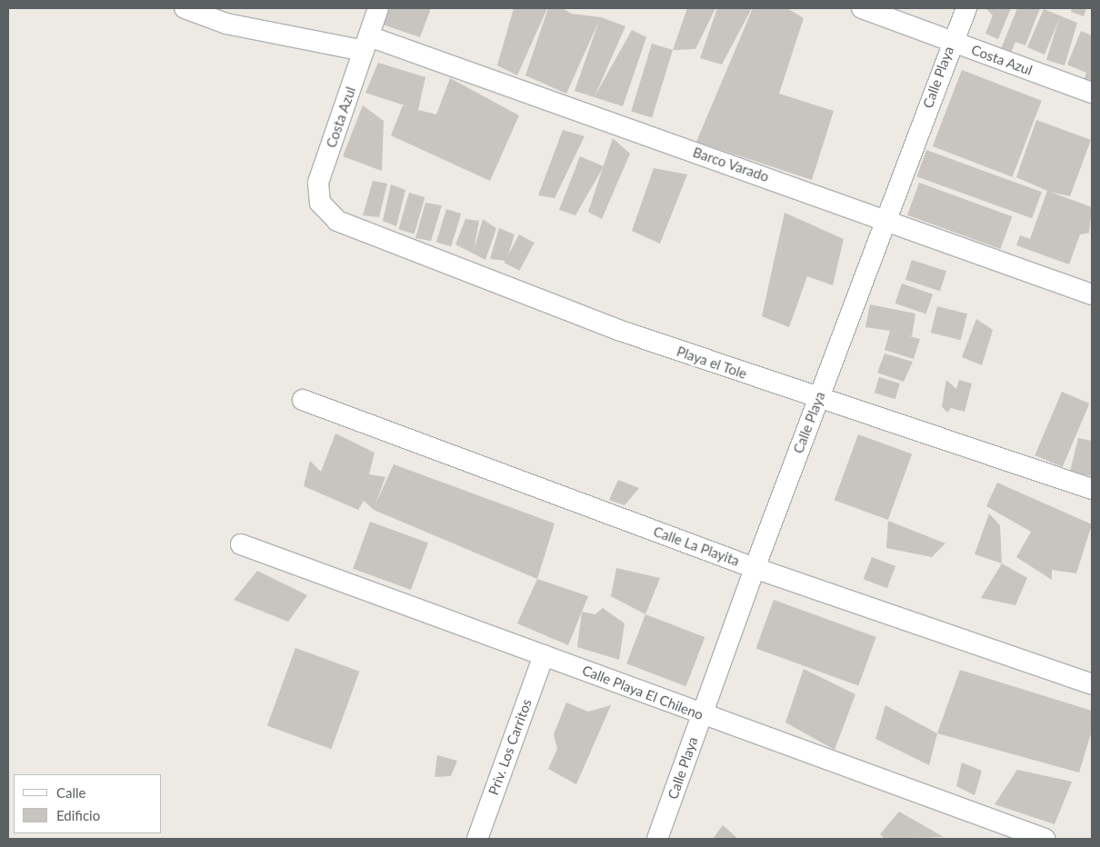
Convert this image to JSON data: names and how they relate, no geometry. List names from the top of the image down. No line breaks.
{"streets":{"street":["Costa Azul","Calle Playa","Barco Varado","Playa el Tole","Calle La Playita","Calle Playa El Chileno","Priv. Los Carritos"]},"crossings":[["Costa Azul","Calle Playa"],["Costa Azul","Barco Varado"],["Costa Azul","Playa el Tole"],["Calle Playa","Barco Varado"],["Calle Playa","Playa el Tole"],["Calle Playa","Calle La Playita"],["Calle Playa","Calle Playa El Chileno"],["Calle Playa El Chileno","Priv. Los Carritos"]],"legend":["Calle","Edificio"]}
